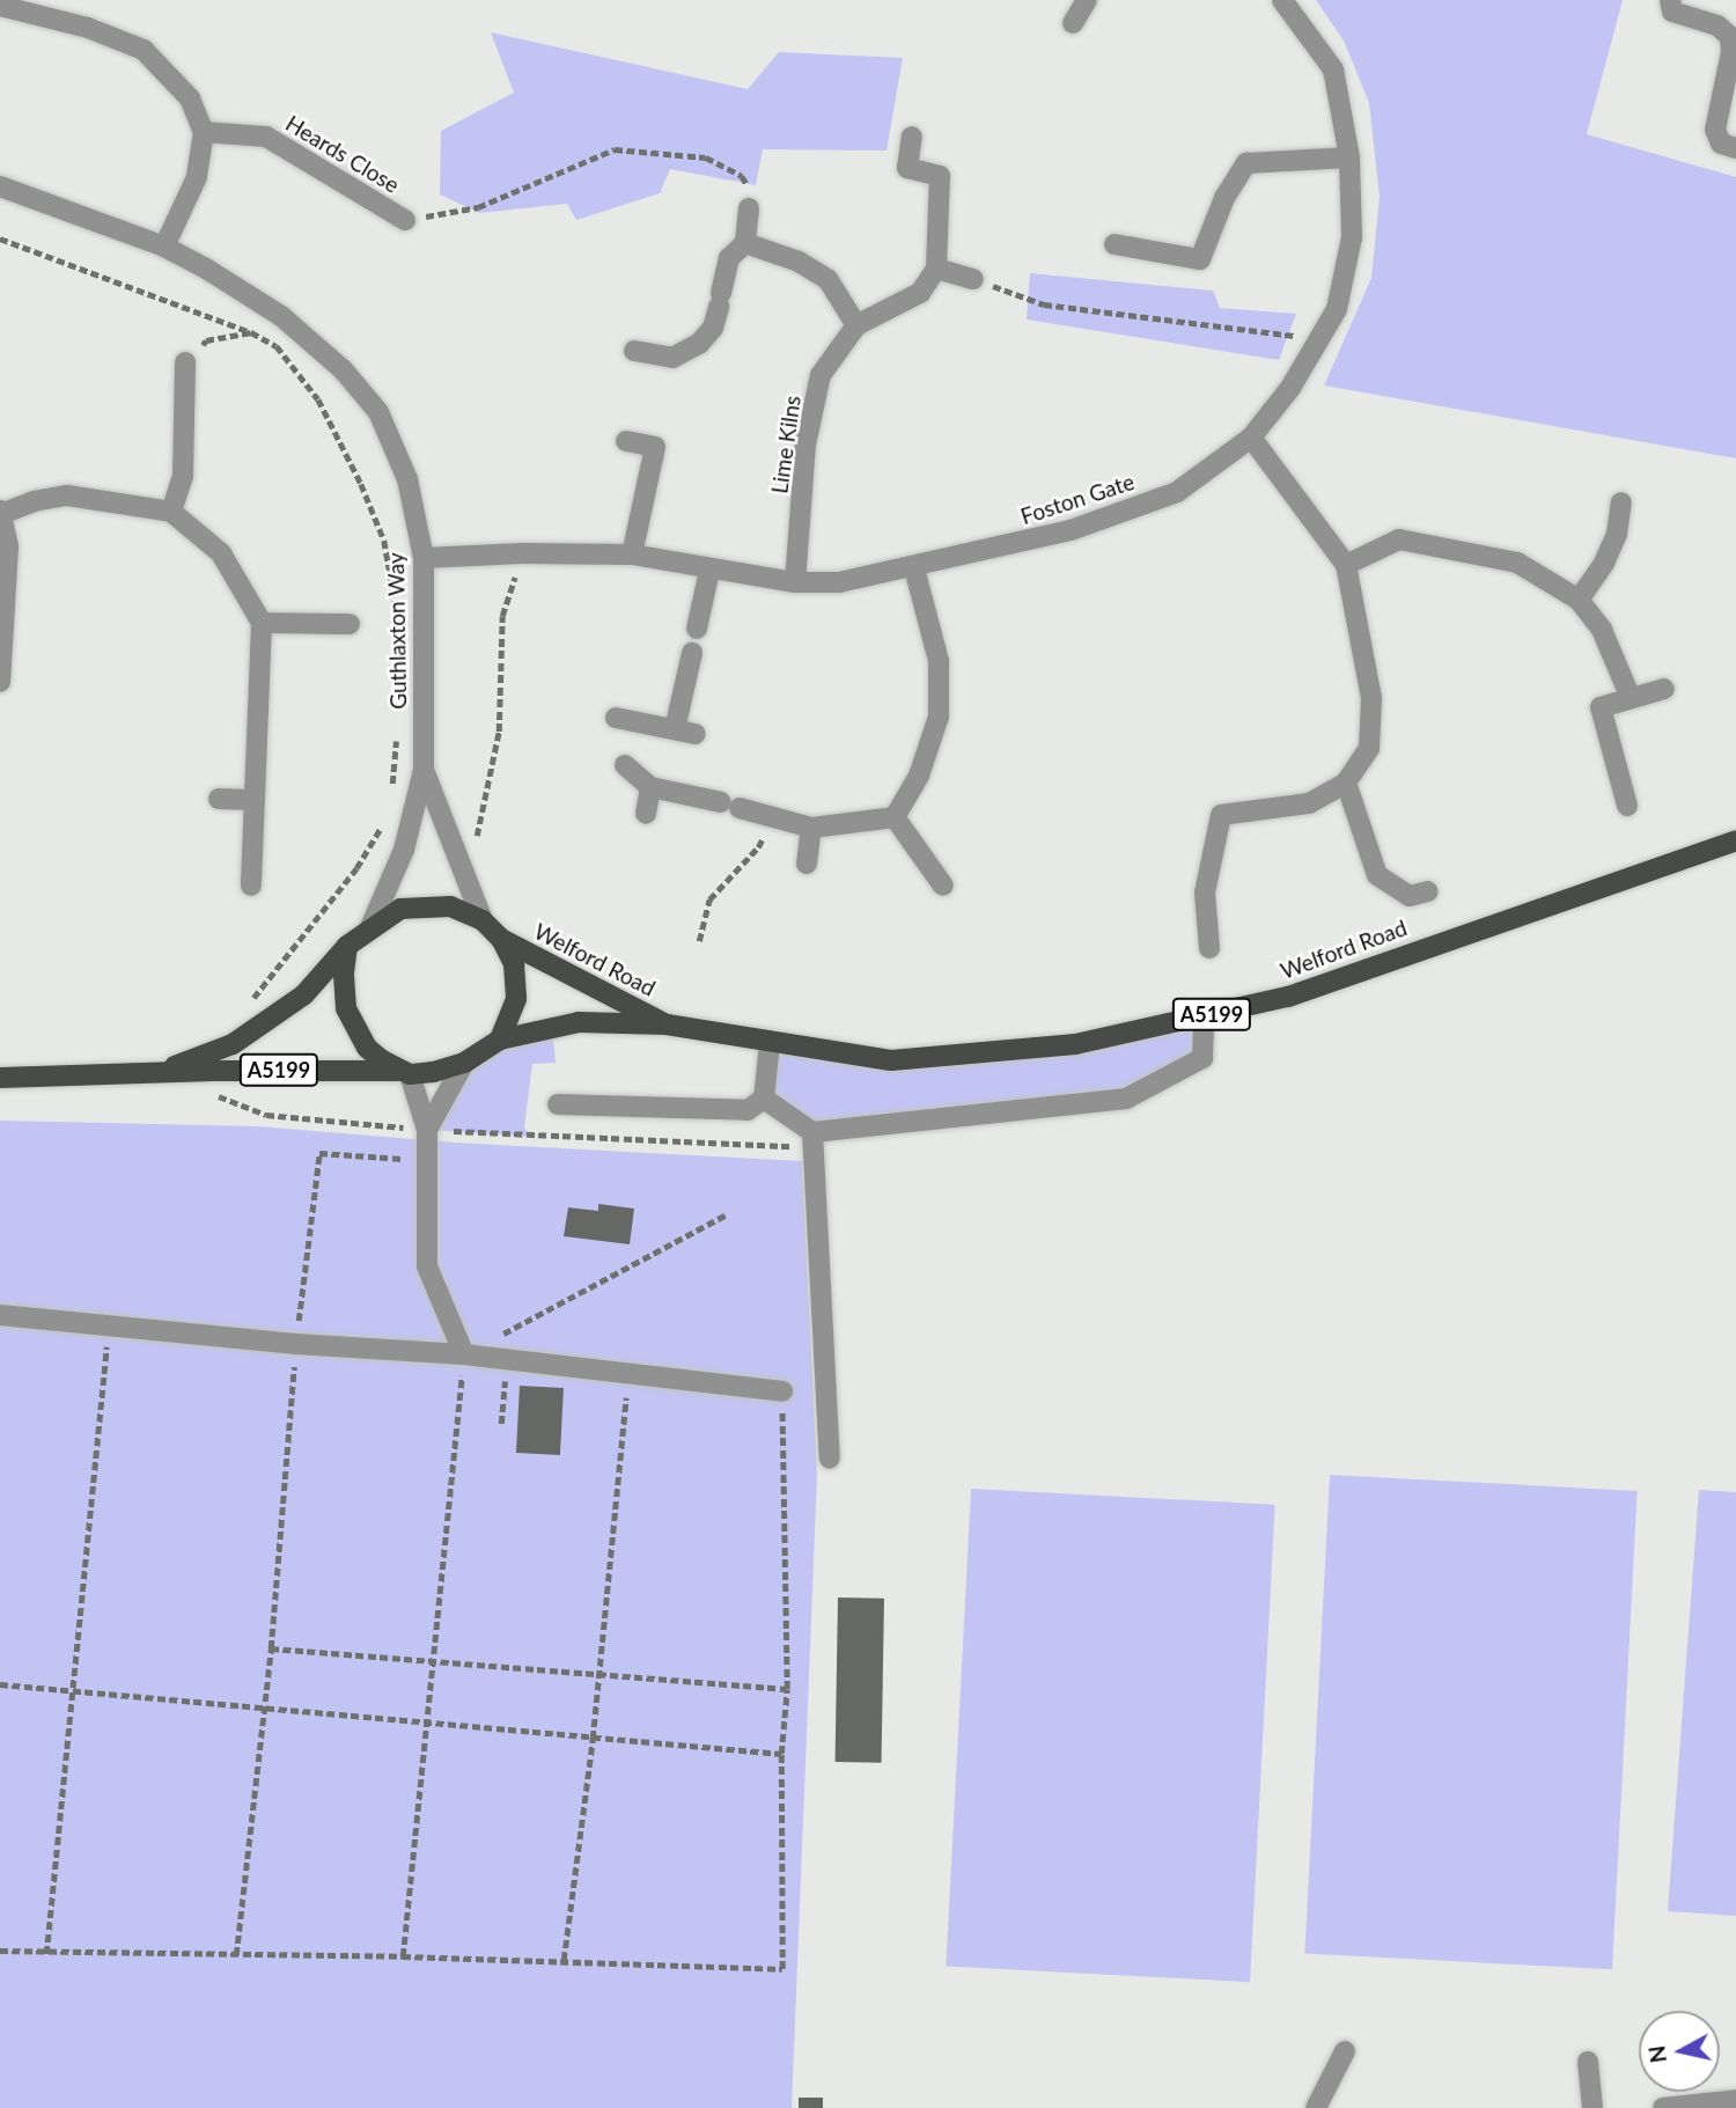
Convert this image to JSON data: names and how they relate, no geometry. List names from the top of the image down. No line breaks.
{"streets":{"main road":["Welford Road","A5199"],"street":["Heards Close","Lime Kilns","Foston Gate","Guthlaxton Way"]},"crossings":[["Lime Kilns","Foston Gate"],["Foston Gate","Guthlaxton Way"],["Guthlaxton Way","Welford Road"],["Guthlaxton Way","A5199"],["Welford Road","A5199"]],"north":"left"}
